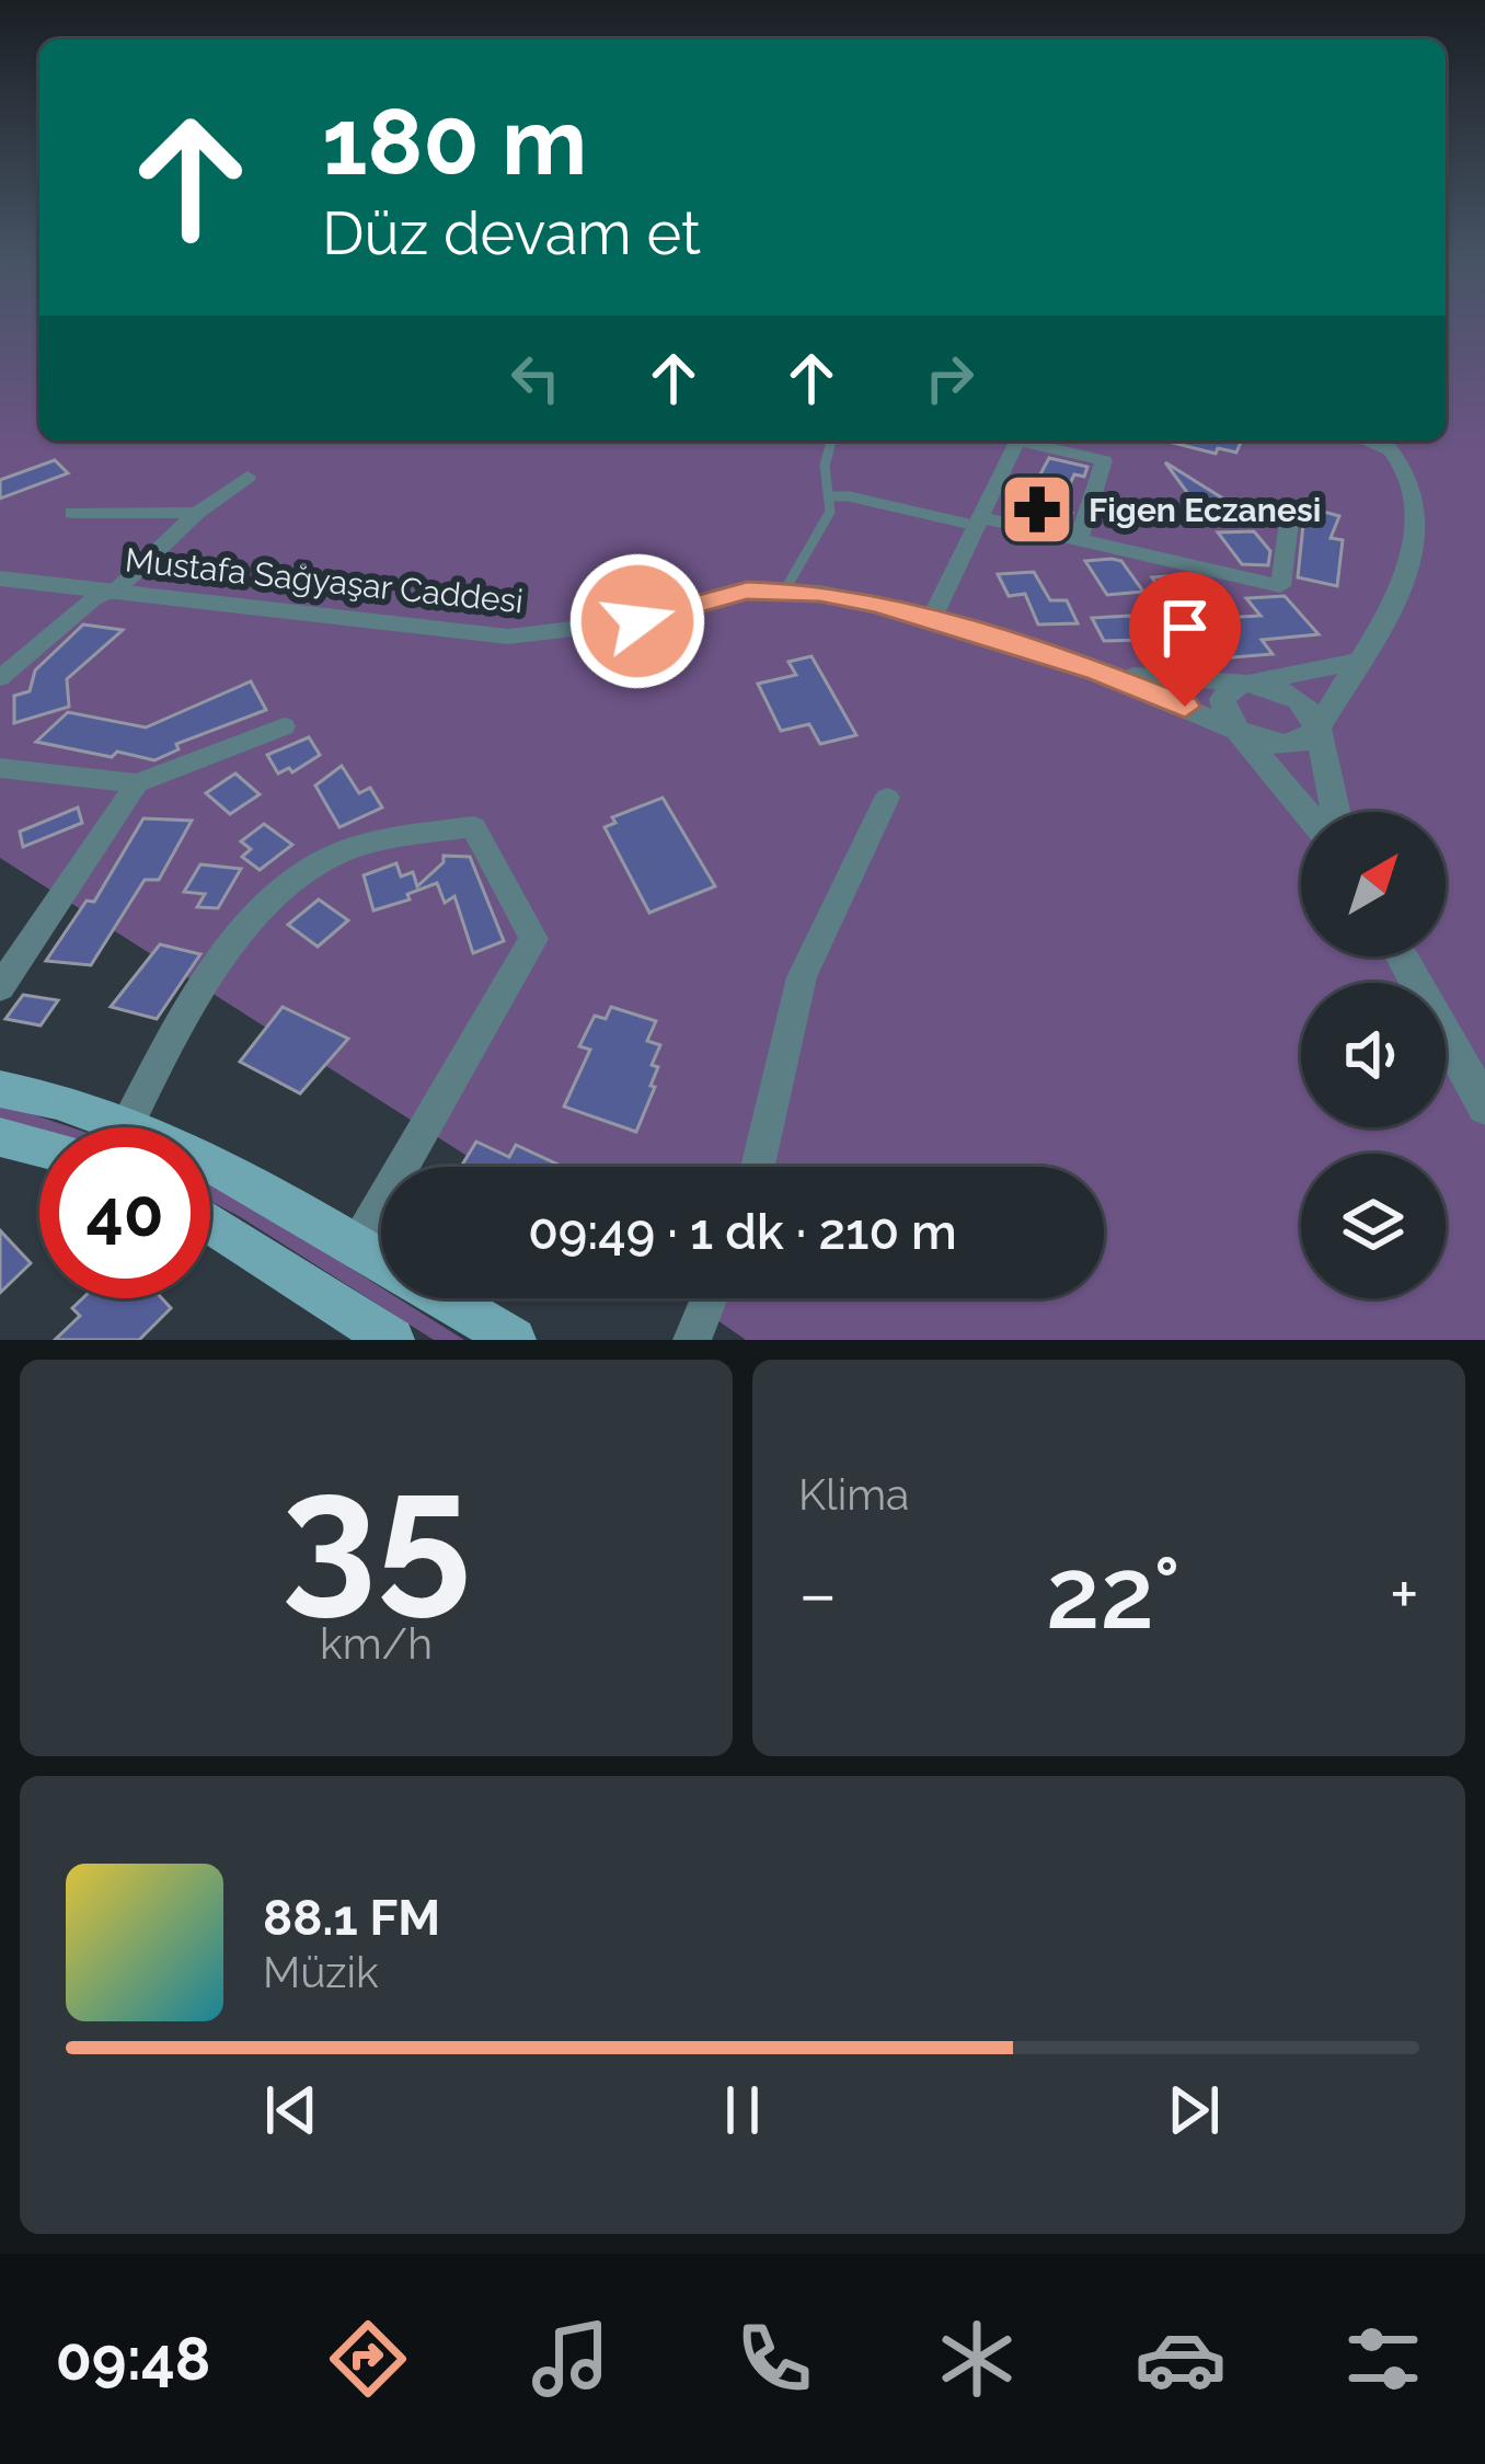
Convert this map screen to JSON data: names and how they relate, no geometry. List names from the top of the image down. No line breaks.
{"streets":{"street":["Mustafa Sağyaşar Caddesi"]},"places":{"pharmacy":["Figen Eczanesi"]},"north":"top right","page":{"turn":["180 m","Düz devam et"],"limit":"40","trip":"09:49 · 1 dk · 210 m","tile":[["35","km/h"],"Klima"],"heat":["−","22°","+"],"song":["88.1 FM","Müzik"],"tabs":"09:48"}}
